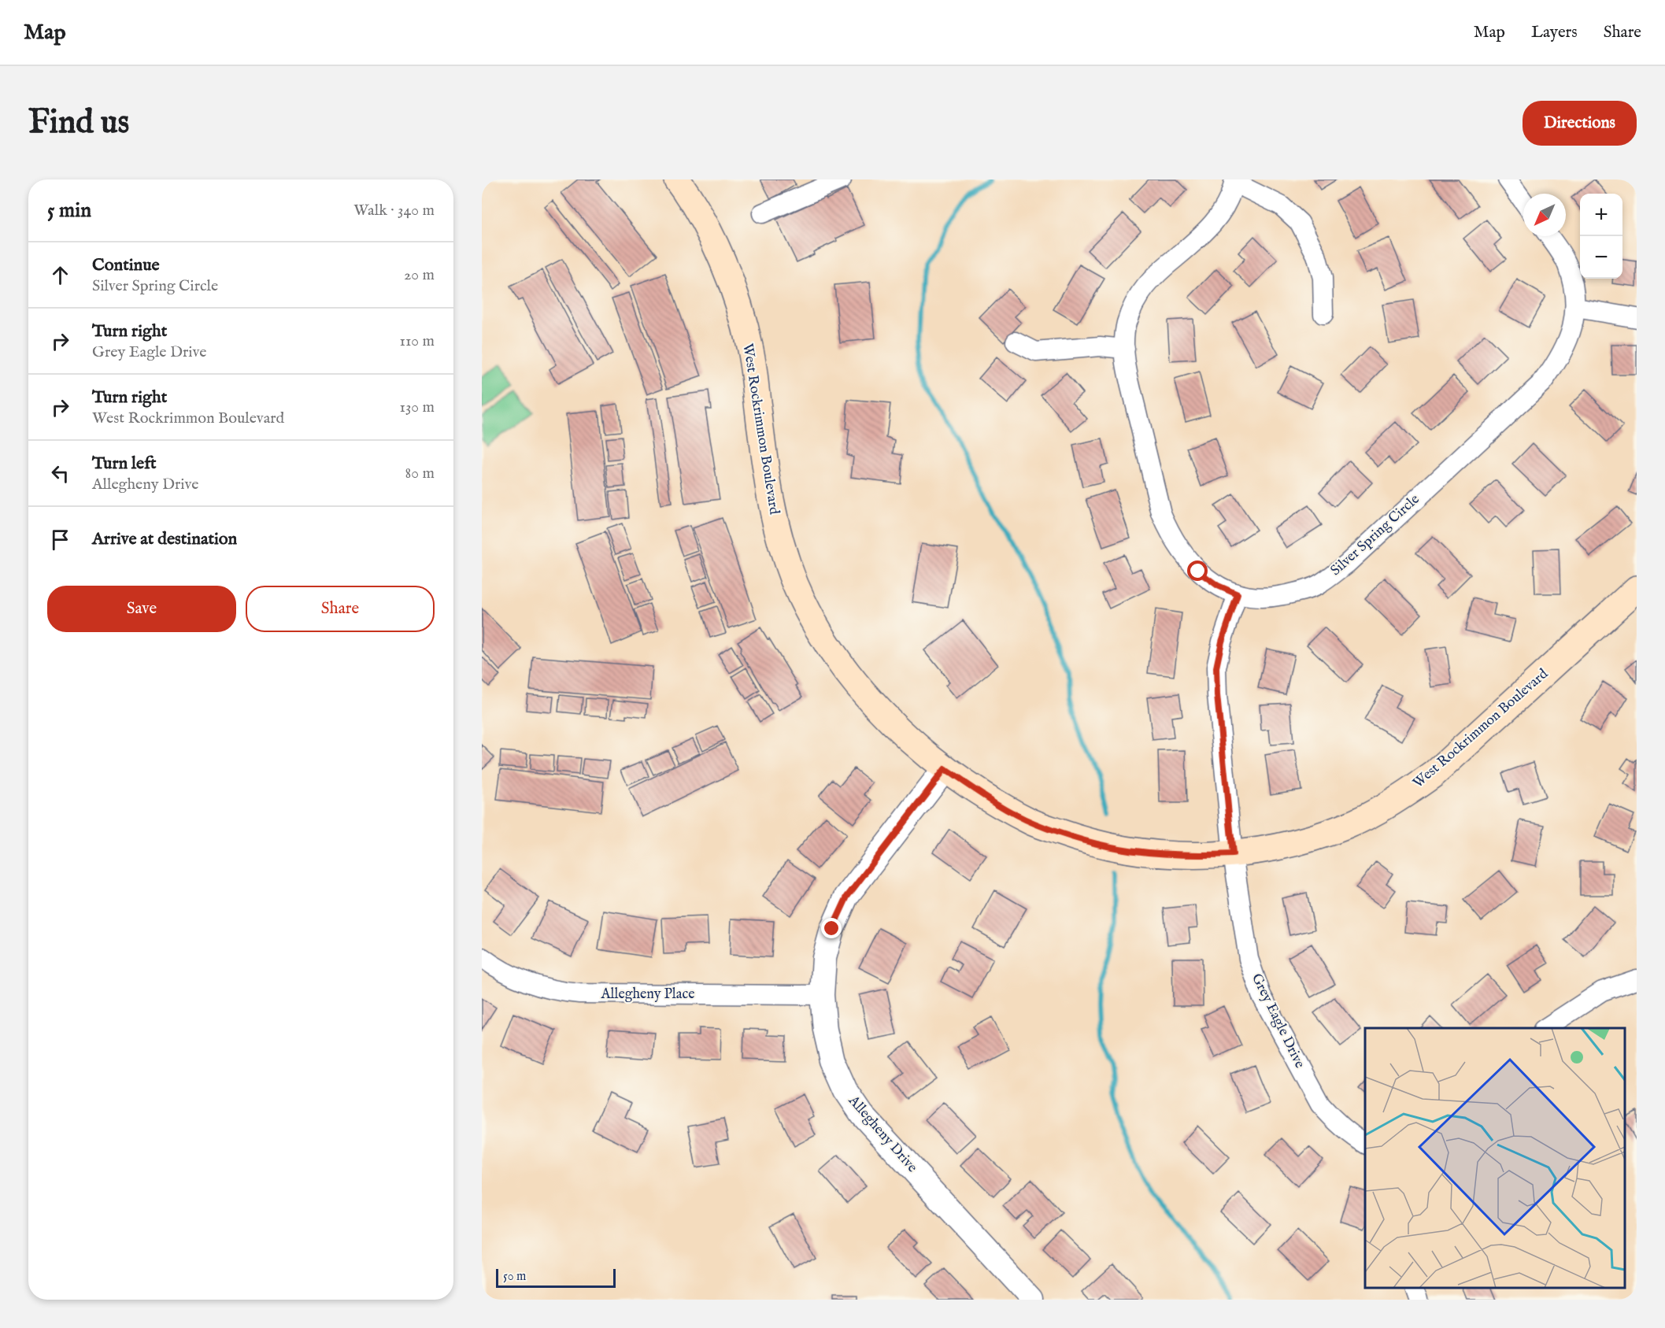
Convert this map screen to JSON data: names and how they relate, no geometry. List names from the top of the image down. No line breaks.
{"streets":{"main road":["West Rockrimmon Boulevard"],"street":["Silver Spring Circle","Allegheny Place","Grey Eagle Drive","Allegheny Drive"]},"crossings":[["West Rockrimmon Boulevard","Grey Eagle Drive"],["West Rockrimmon Boulevard","Allegheny Drive"],["Silver Spring Circle","Grey Eagle Drive"],["Allegheny Place","Allegheny Drive"]],"scale_bar":"50 m","north":"bottom left","page":{"header":"Map","nav":["Map","Layers","Share"],"buttons":["Directions",["Save","Share"]],"title":"Find us","heading":["5 min","Walk · 340 m"],"map_buttons":["+","−"],"list":[["Continue","Silver Spring Circle","20 m"],["Turn right","Grey Eagle Drive","110 m"],["Turn right","West Rockrimmon Boulevard","130 m"],["Turn left","Allegheny Drive","80 m"],"Arrive at destination"],"scale":"50 m"}}
